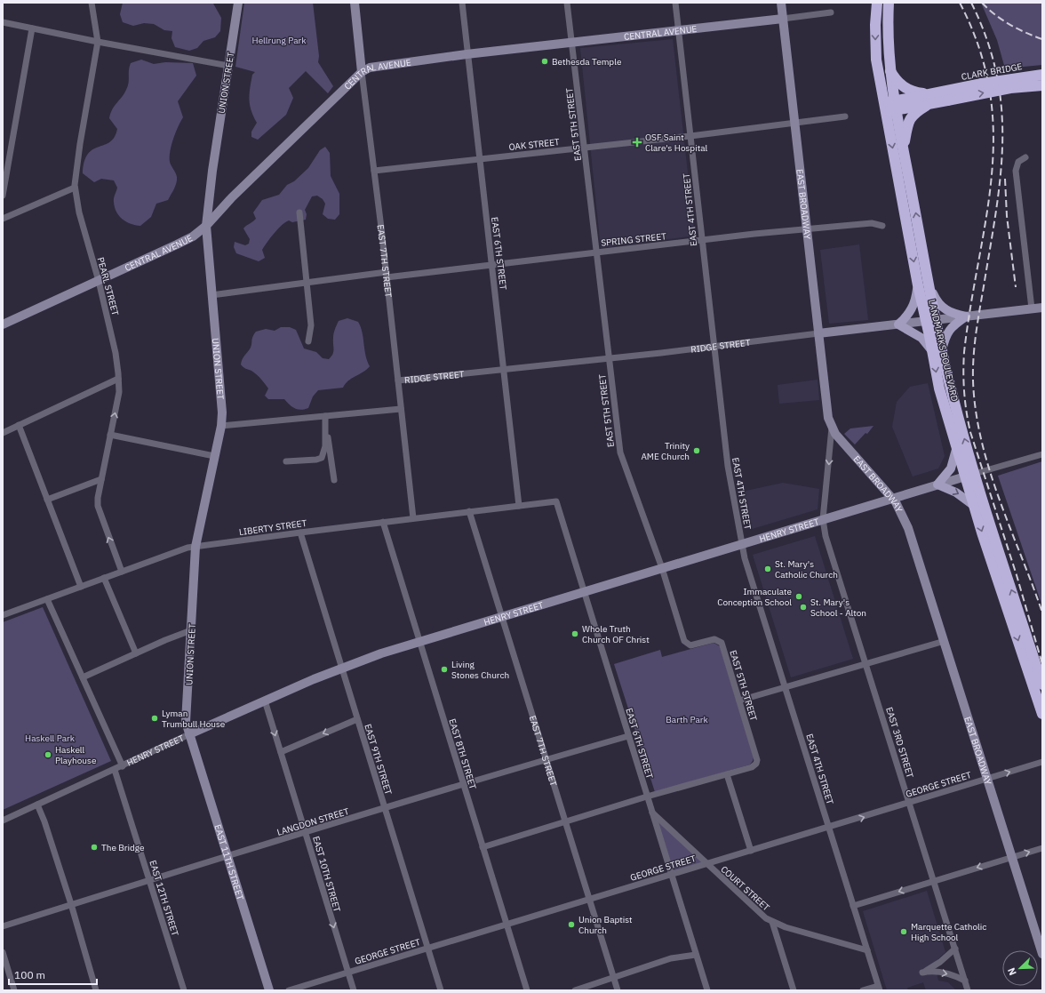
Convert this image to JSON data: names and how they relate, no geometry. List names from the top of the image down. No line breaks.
{"streets":{"highway":["CLARK BRIDGE","LANDMARKS BOULEVARD"],"street":["CENTRAL AVENUE","UNION STREET","EAST 5TH STREET","OAK STREET","EAST BROADWAY","EAST 4TH STREET","SPRING STREET","EAST 6TH STREET","EAST 7TH STREET","PEARL STREET","RIDGE STREET","LIBERTY STREET","HENRY STREET","EAST 3RD STREET","EAST 8TH STREET","EAST 9TH STREET","GEORGE STREET","LANGDON STREET","EAST 11TH STREET","EAST 10TH STREET","COURT STREET","EAST 12TH STREET"]},"crossings":[["CENTRAL AVENUE","UNION STREET"],["CENTRAL AVENUE","EAST 5TH STREET"],["CENTRAL AVENUE","EAST BROADWAY"],["CENTRAL AVENUE","EAST 4TH STREET"],["CENTRAL AVENUE","EAST 6TH STREET"],["CENTRAL AVENUE","EAST 7TH STREET"],["CENTRAL AVENUE","PEARL STREET"],["UNION STREET","SPRING STREET"],["UNION STREET","LIBERTY STREET"],["UNION STREET","HENRY STREET"],["UNION STREET","EAST 11TH STREET"],["EAST 5TH STREET","OAK STREET"],["EAST 5TH STREET","SPRING STREET"],["EAST 5TH STREET","RIDGE STREET"],["EAST 5TH STREET","HENRY STREET"],["OAK STREET","EAST BROADWAY"],["OAK STREET","EAST 4TH STREET"],["OAK STREET","EAST 6TH STREET"],["OAK STREET","EAST 7TH STREET"],["EAST BROADWAY","SPRING STREET"],["EAST BROADWAY","RIDGE STREET"],["EAST BROADWAY","HENRY STREET"],["EAST BROADWAY","EAST 3RD STREET"],["EAST BROADWAY","GEORGE STREET"],["EAST 4TH STREET","SPRING STREET"],["EAST 4TH STREET","RIDGE STREET"],["EAST 4TH STREET","HENRY STREET"],["EAST 4TH STREET","GEORGE STREET"],["EAST 4TH STREET","COURT STREET"],["SPRING STREET","EAST 6TH STREET"],["SPRING STREET","EAST 7TH STREET"],["EAST 6TH STREET","RIDGE STREET"],["EAST 6TH STREET","LIBERTY STREET"],["EAST 6TH STREET","HENRY STREET"],["EAST 6TH STREET","GEORGE STREET"],["EAST 6TH STREET","LANGDON STREET"],["EAST 6TH STREET","COURT STREET"],["EAST 7TH STREET","RIDGE STREET"],["EAST 7TH STREET","LIBERTY STREET"],["EAST 7TH STREET","HENRY STREET"],["EAST 7TH STREET","GEORGE STREET"],["EAST 7TH STREET","LANGDON STREET"],["PEARL STREET","LIBERTY STREET"],["RIDGE STREET","LANDMARKS BOULEVARD"],["LANDMARKS BOULEVARD","HENRY STREET"],["LIBERTY STREET","EAST 8TH STREET"],["LIBERTY STREET","EAST 9TH STREET"],["HENRY STREET","EAST 3RD STREET"],["HENRY STREET","EAST 8TH STREET"],["HENRY STREET","EAST 9TH STREET"],["HENRY STREET","EAST 11TH STREET"],["HENRY STREET","EAST 10TH STREET"],["HENRY STREET","EAST 12TH STREET"],["EAST 3RD STREET","GEORGE STREET"],["EAST 8TH STREET","GEORGE STREET"],["EAST 8TH STREET","LANGDON STREET"],["EAST 9TH STREET","GEORGE STREET"],["EAST 9TH STREET","LANGDON STREET"],["GEORGE STREET","EAST 10TH STREET"],["GEORGE STREET","COURT STREET"],["LANGDON STREET","EAST 11TH STREET"],["LANGDON STREET","EAST 10TH STREET"],["LANGDON STREET","EAST 12TH STREET"]],"one_way":["EAST 10TH STREET"],"parks":["Hellrung Park","Barth Park","Haskell Park"],"places":{"other":["Bethesda Temple","Trinity AME Church","St. Mary's Catholic Church","Immaculate Conception School","St. Mary's School - Alton","Whole Truth Church OF Christ","Living Stones Church","Lyman Trumbull House","Haskell Playhouse","The Bridge","Union Baptist Church","Marquette Catholic High School"],"health":["OSF Saint Clare's Hospital"]},"scale_bar":"100 m","north":"bottom left"}
